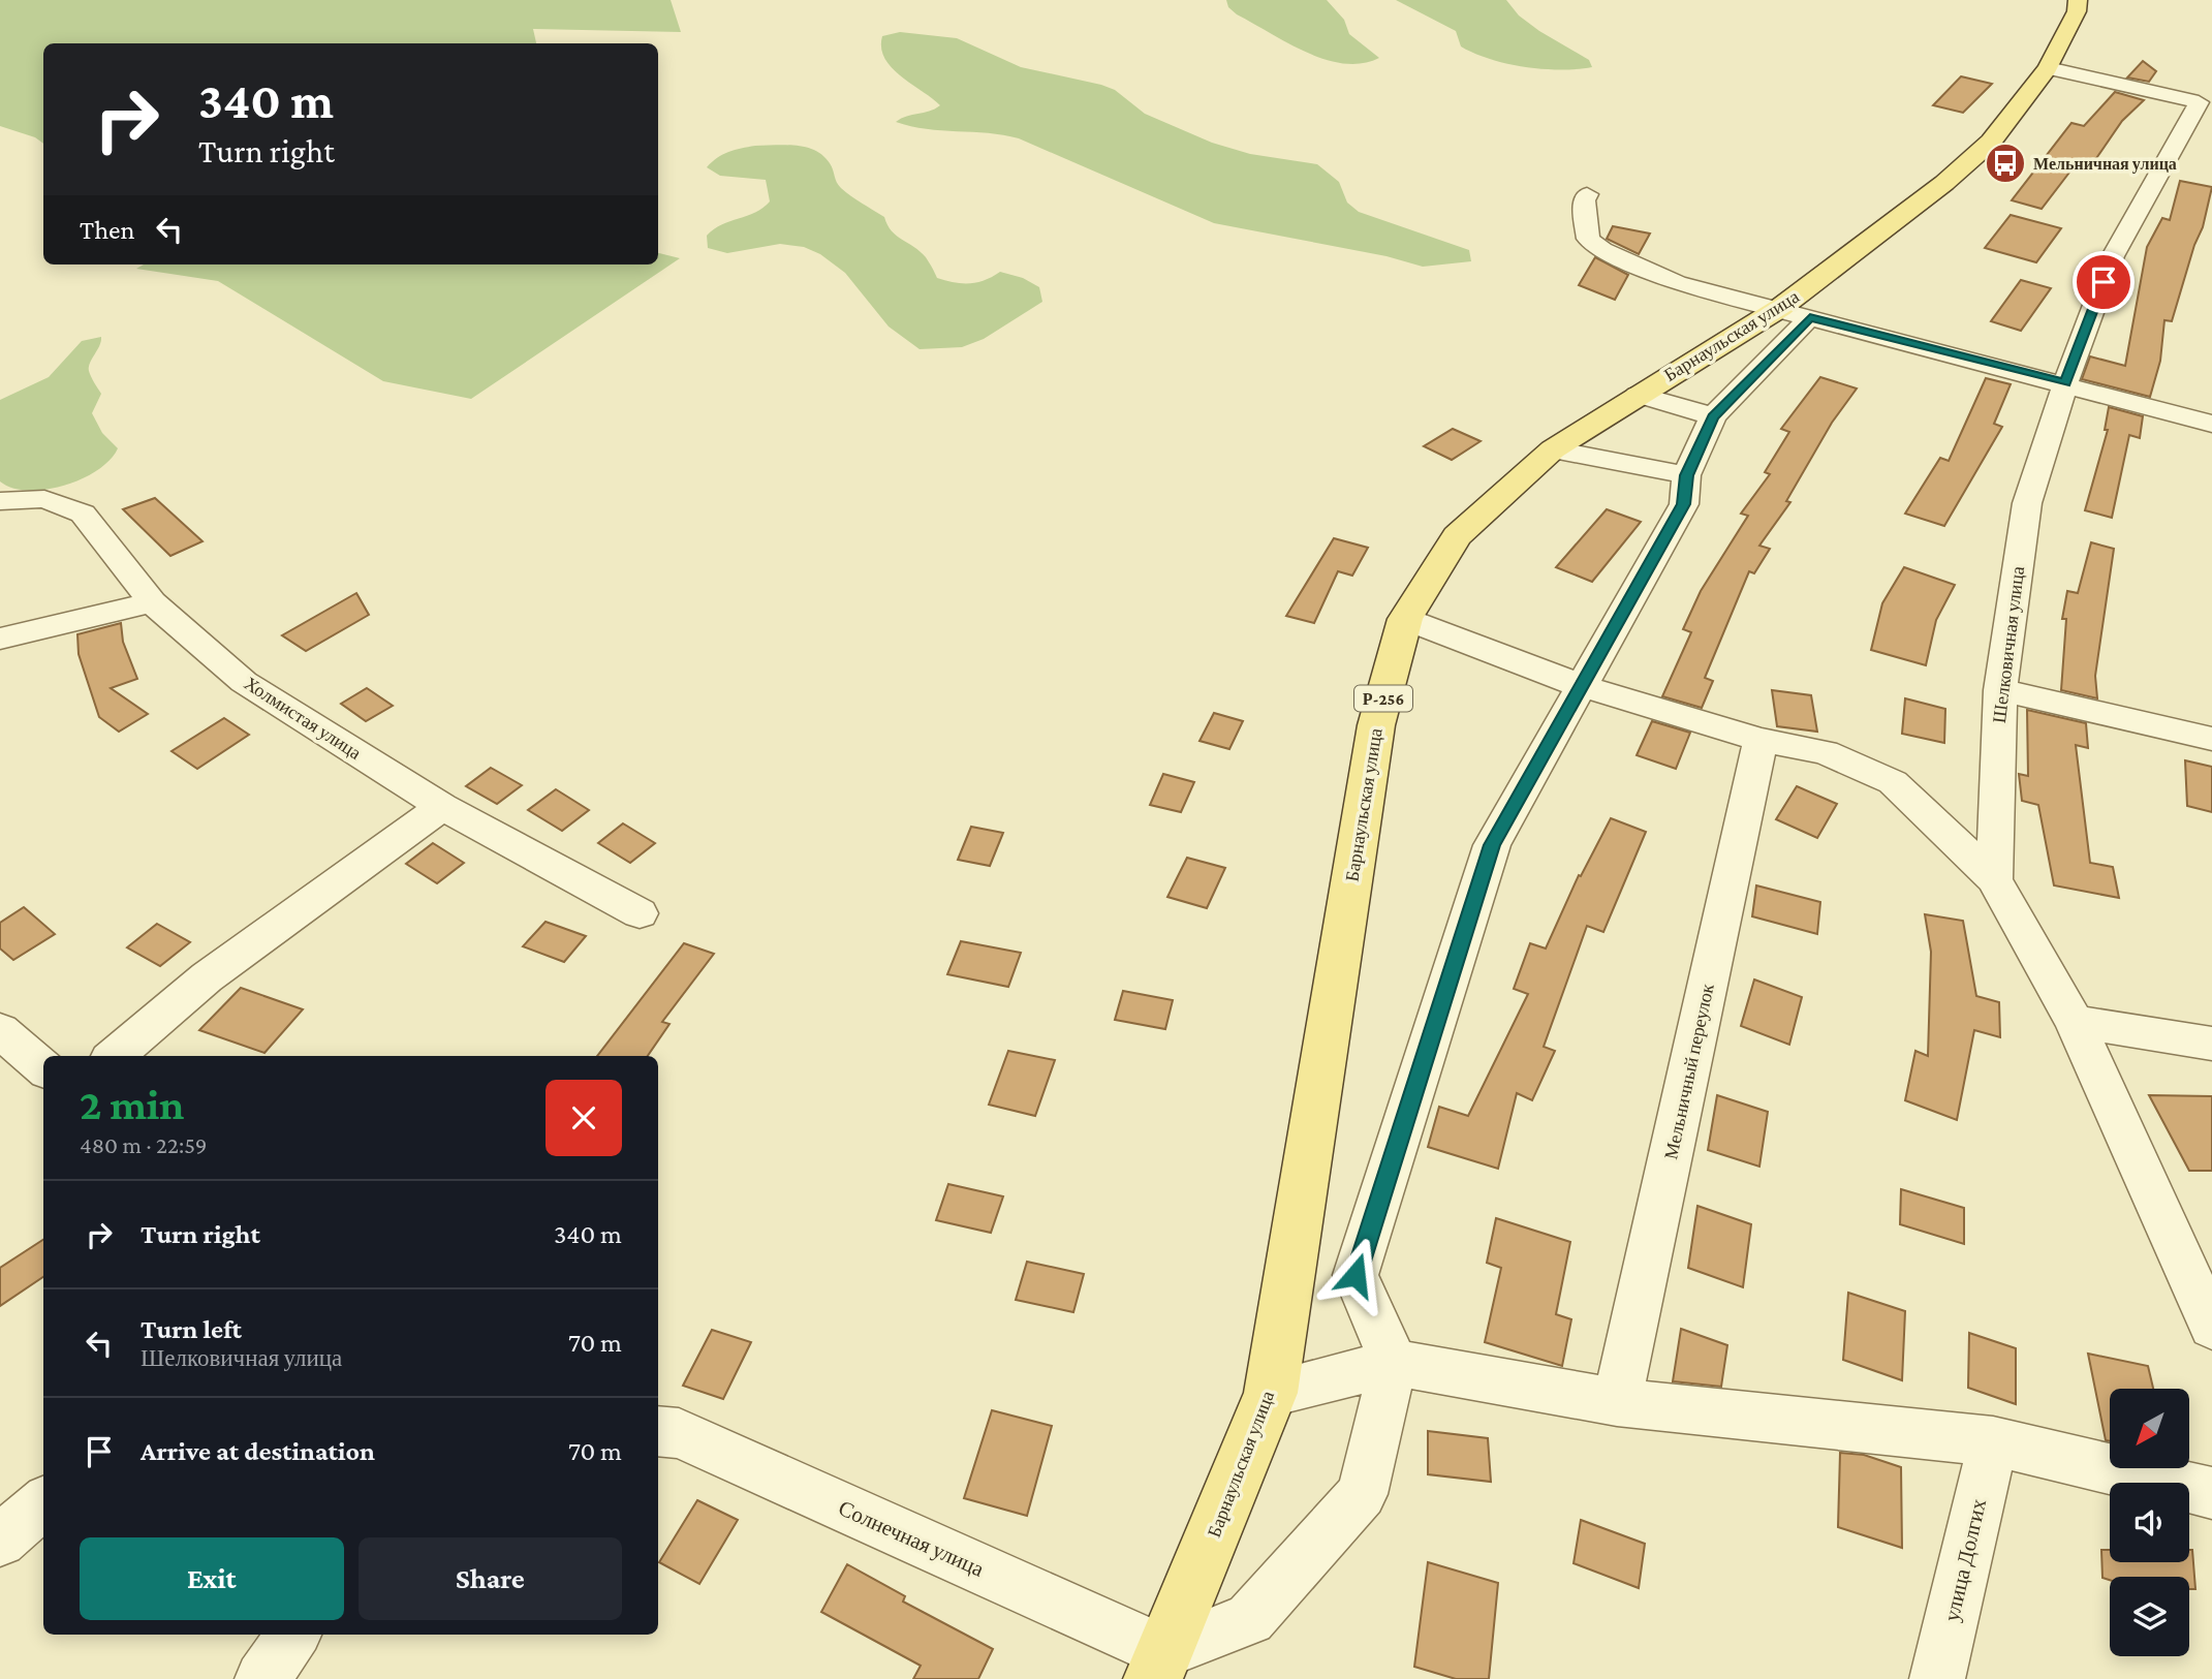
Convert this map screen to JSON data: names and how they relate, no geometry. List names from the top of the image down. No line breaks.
{"streets":{"main road":["Барнаульская улица","Р-256"],"street":["Шелковичная улица","Холмистая улица","Мельничный переулок","Солнечная улица","улица Долгих"]},"crossings":[["Барнаульская улица","Шелковичная улица"],["Барнаульская улица","Солнечная улица"]],"places":{"bus stop":["Мельничная улица"]},"north":"bottom left","page":{"turn":["340 m","Turn right"],"then":"Then","heading":["2 min","480 m · 22:59"],"list":[{"name":"Turn right","value":"340 m"},{"name":"Turn left","note":"Шелковичная улица","value":"70 m"},{"name":"Arrive at destination","value":"70 m"}],"buttons":["Exit","Share"]}}
